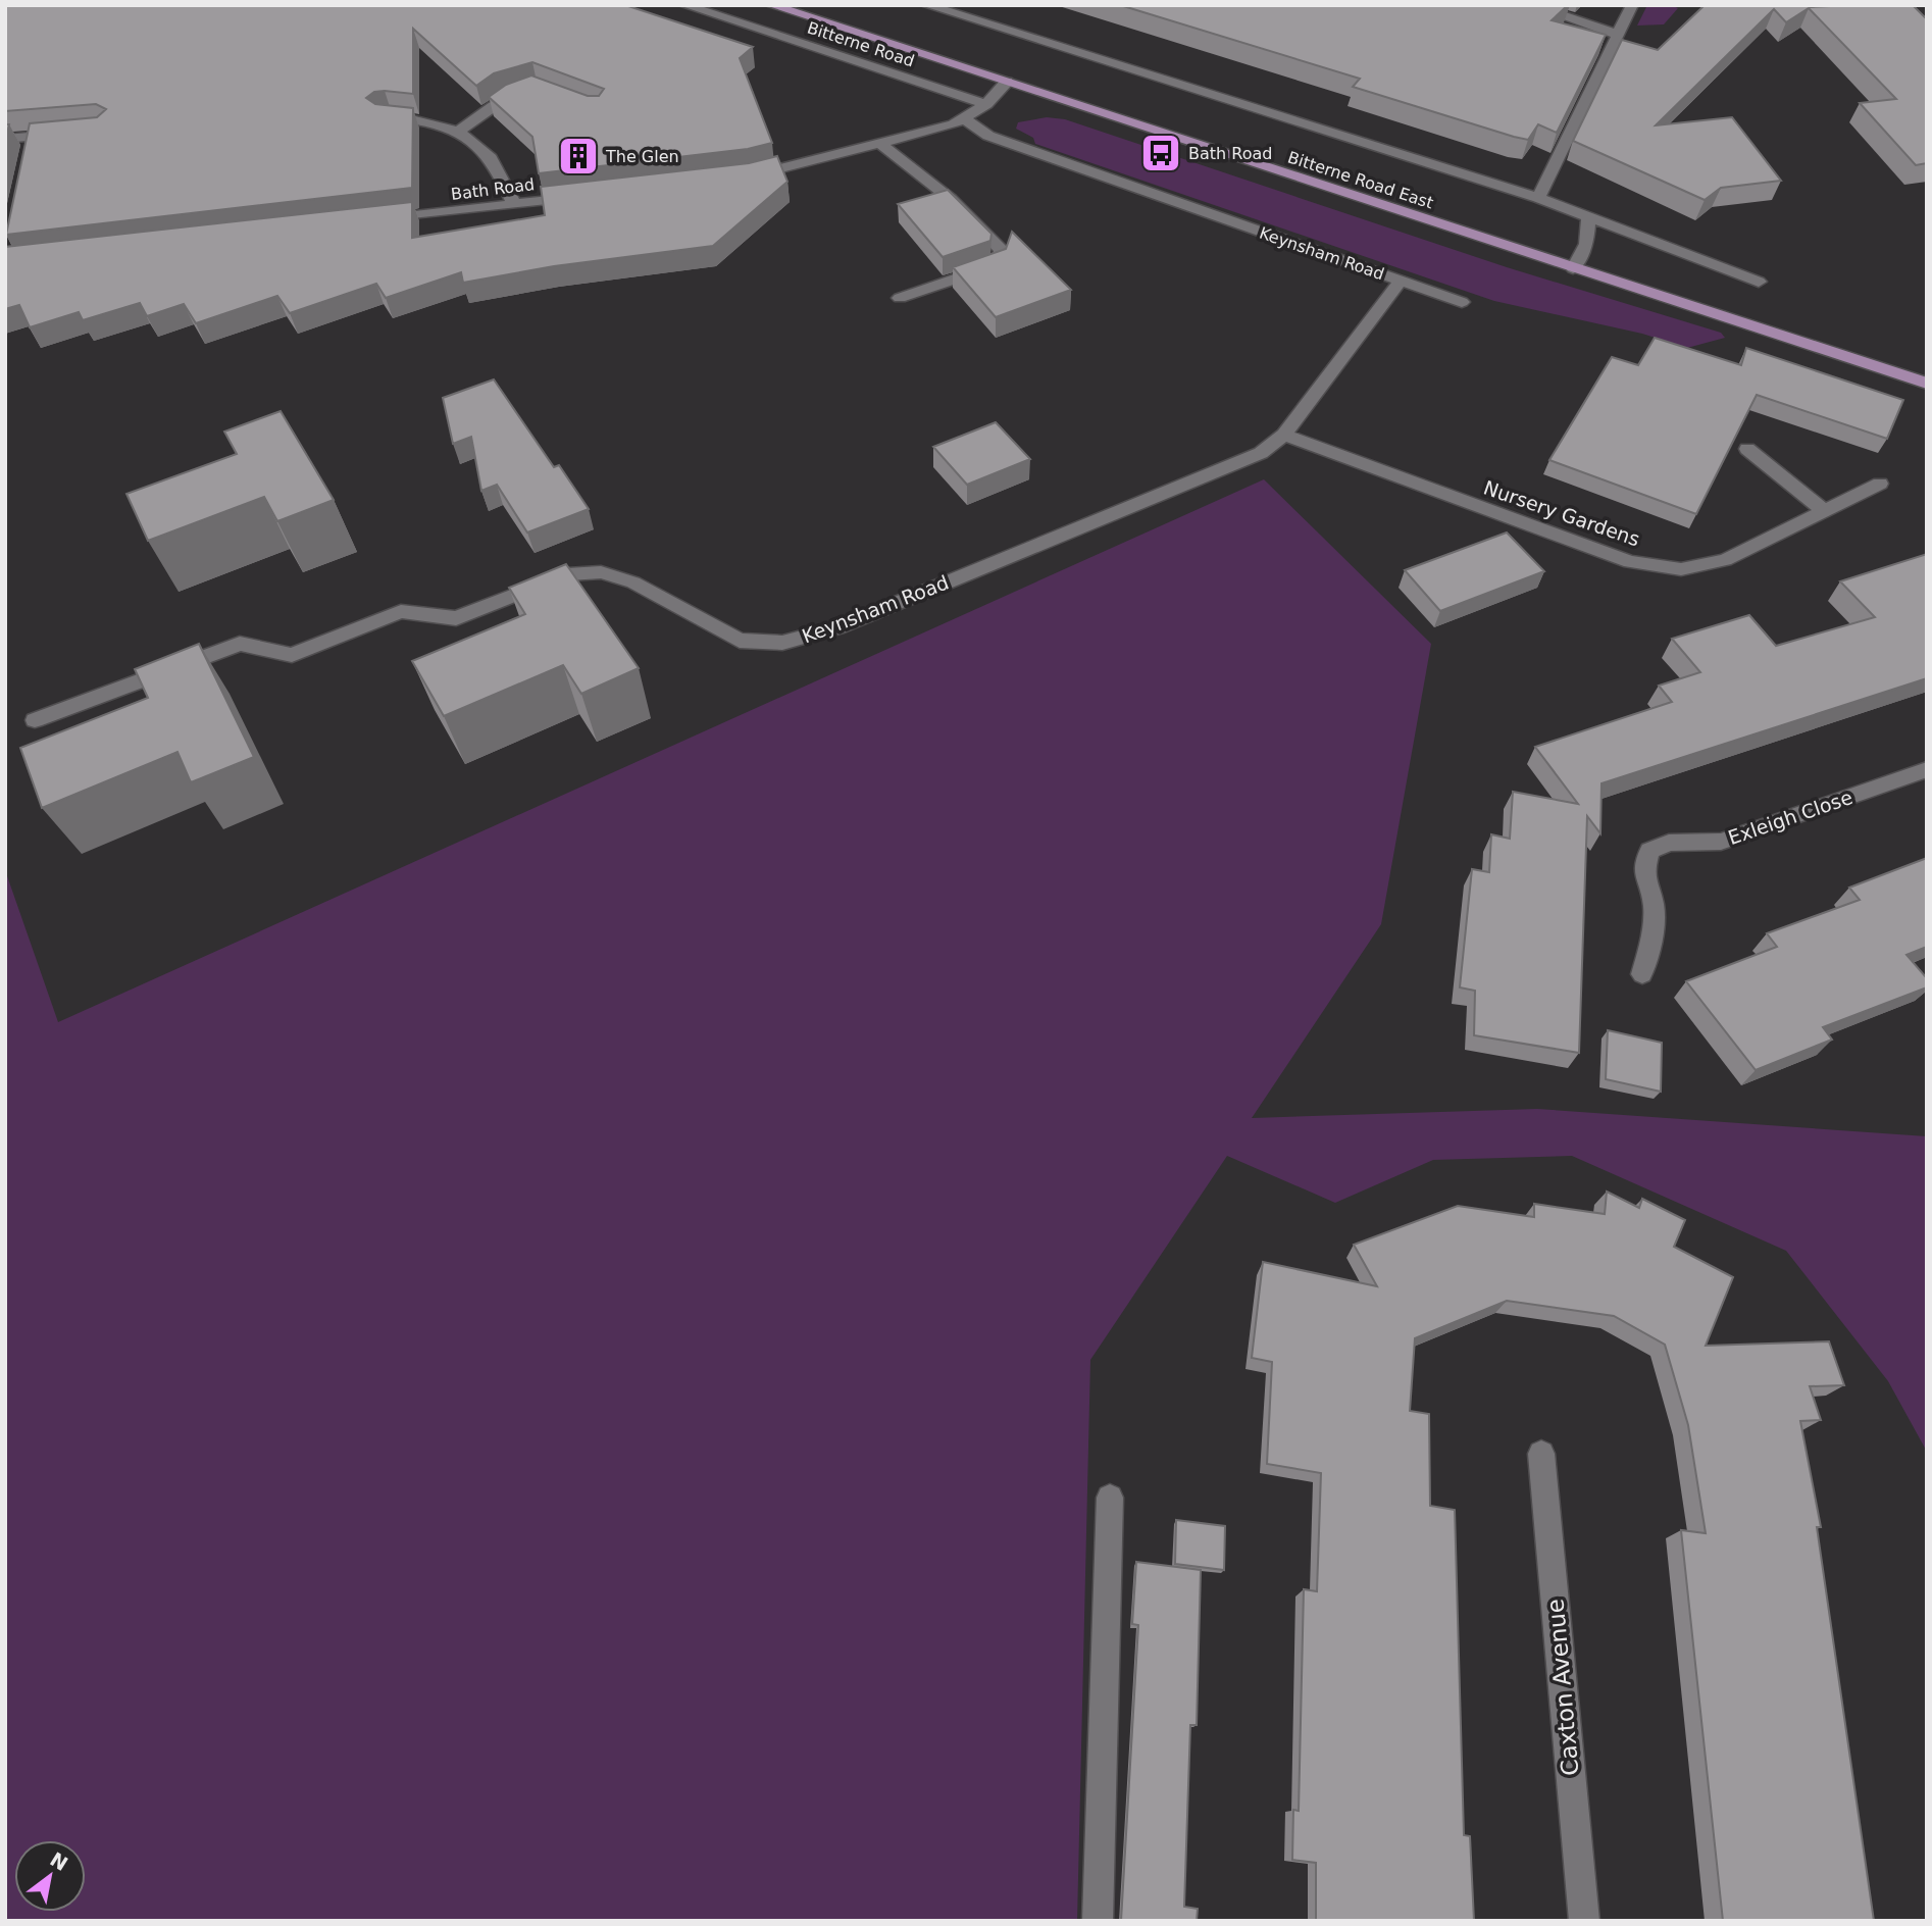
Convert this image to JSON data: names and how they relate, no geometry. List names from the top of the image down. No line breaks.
{"streets":{"main road":["Bitterne Road East"],"street":["Bitterne Road","Bath Road","Keynsham Road","Nursery Gardens","Exleigh Close","Caxton Avenue"]},"crossings":[["Keynsham Road","Nursery Gardens"]],"places":{"bus stop":["Bath Road"],"building":["The Glen"]},"north":"top right"}
